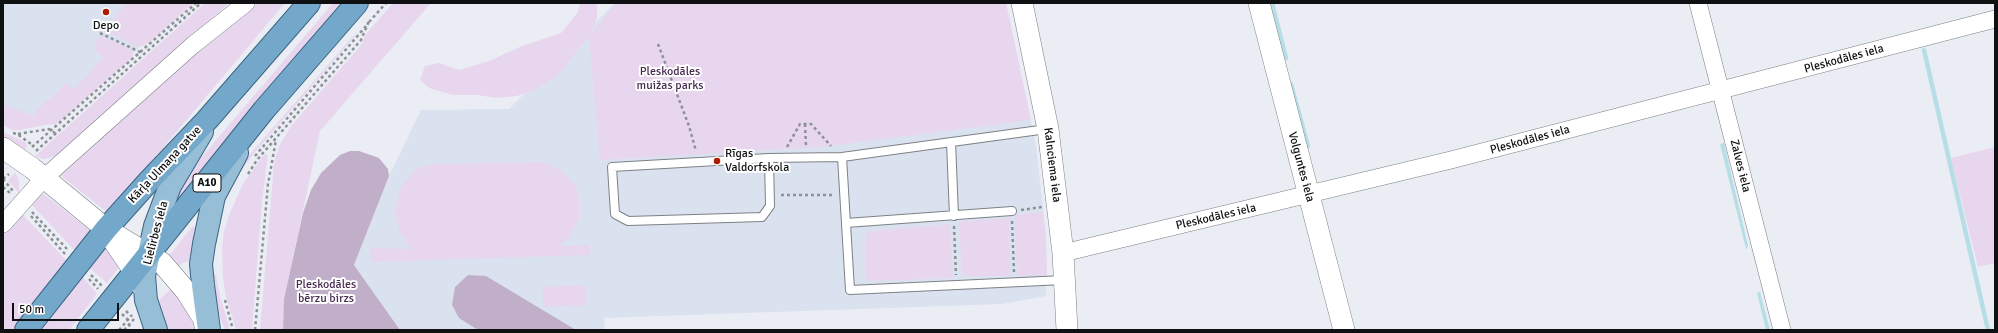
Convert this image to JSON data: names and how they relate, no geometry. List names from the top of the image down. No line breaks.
{"streets":{"highway":["Kārļa Ulmaņa gatve","A10"],"main road":["Lielirbes iela"],"street":["Pleskodāles iela","Kalnciema iela","Zalves iela","Volguntes iela"]},"crossings":[["Pleskodāles iela","Kalnciema iela"],["Pleskodāles iela","Zalves iela"],["Pleskodāles iela","Volguntes iela"],["Kārļa Ulmaņa gatve","Lielirbes iela"],["A10","Lielirbes iela"]],"parks":["Pleskodāles muižas parks","Pleskodāles bērzu birzs"],"places":["Depo","Rīgas Valdorfskola"],"scale_bar":"50 m"}
